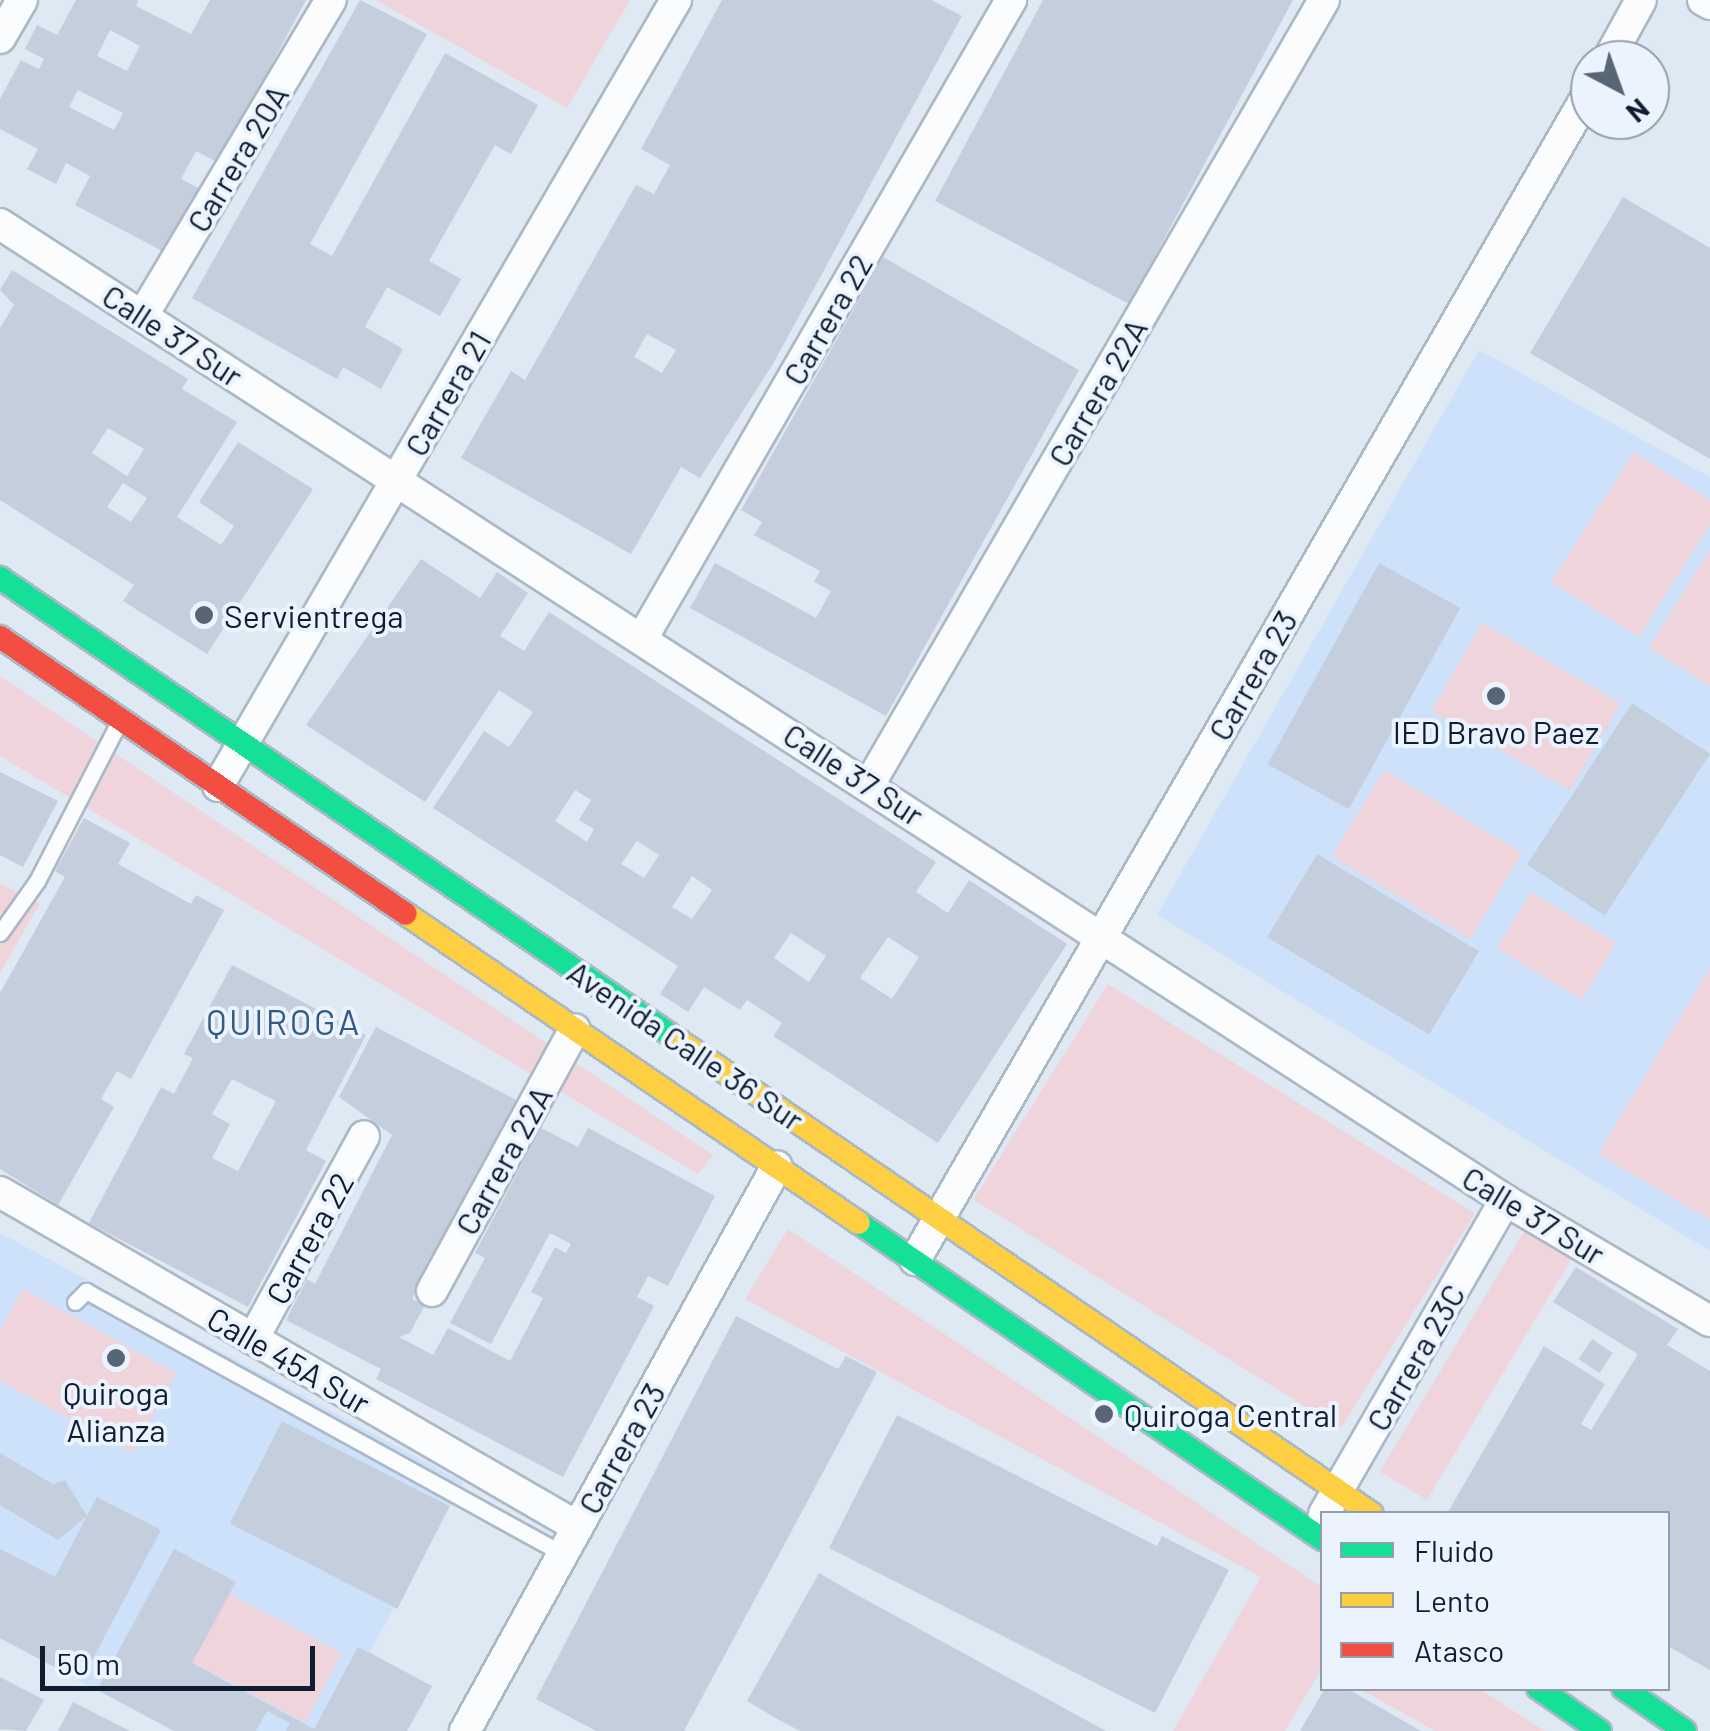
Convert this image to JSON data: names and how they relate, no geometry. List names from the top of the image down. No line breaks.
{"streets":{"main road":["Avenida Calle 36 Sur"],"street":["Carrera 20A","Carrera 22","Calle 37 Sur","Carrera 22A","Carrera 21","Carrera 23","Carrera 23C","Calle 45A Sur"]},"crossings":[["Carrera 20A","Calle 37 Sur"],["Carrera 22","Calle 37 Sur"],["Carrera 22","Calle 45A Sur"],["Calle 37 Sur","Carrera 22A"],["Calle 37 Sur","Carrera 21"],["Calle 37 Sur","Carrera 23"],["Calle 37 Sur","Carrera 23C"],["Carrera 22A","Avenida Calle 36 Sur"],["Carrera 21","Avenida Calle 36 Sur"],["Carrera 23","Avenida Calle 36 Sur"],["Carrera 23","Calle 45A Sur"]],"districts":["QUIROGA"],"places":["Servientrega","IED Bravo Paez","Quiroga Alianza","Quiroga Central"],"legend":["Fluido","Lento","Atasco"],"scale_bar":"50 m","north":"bottom right"}
